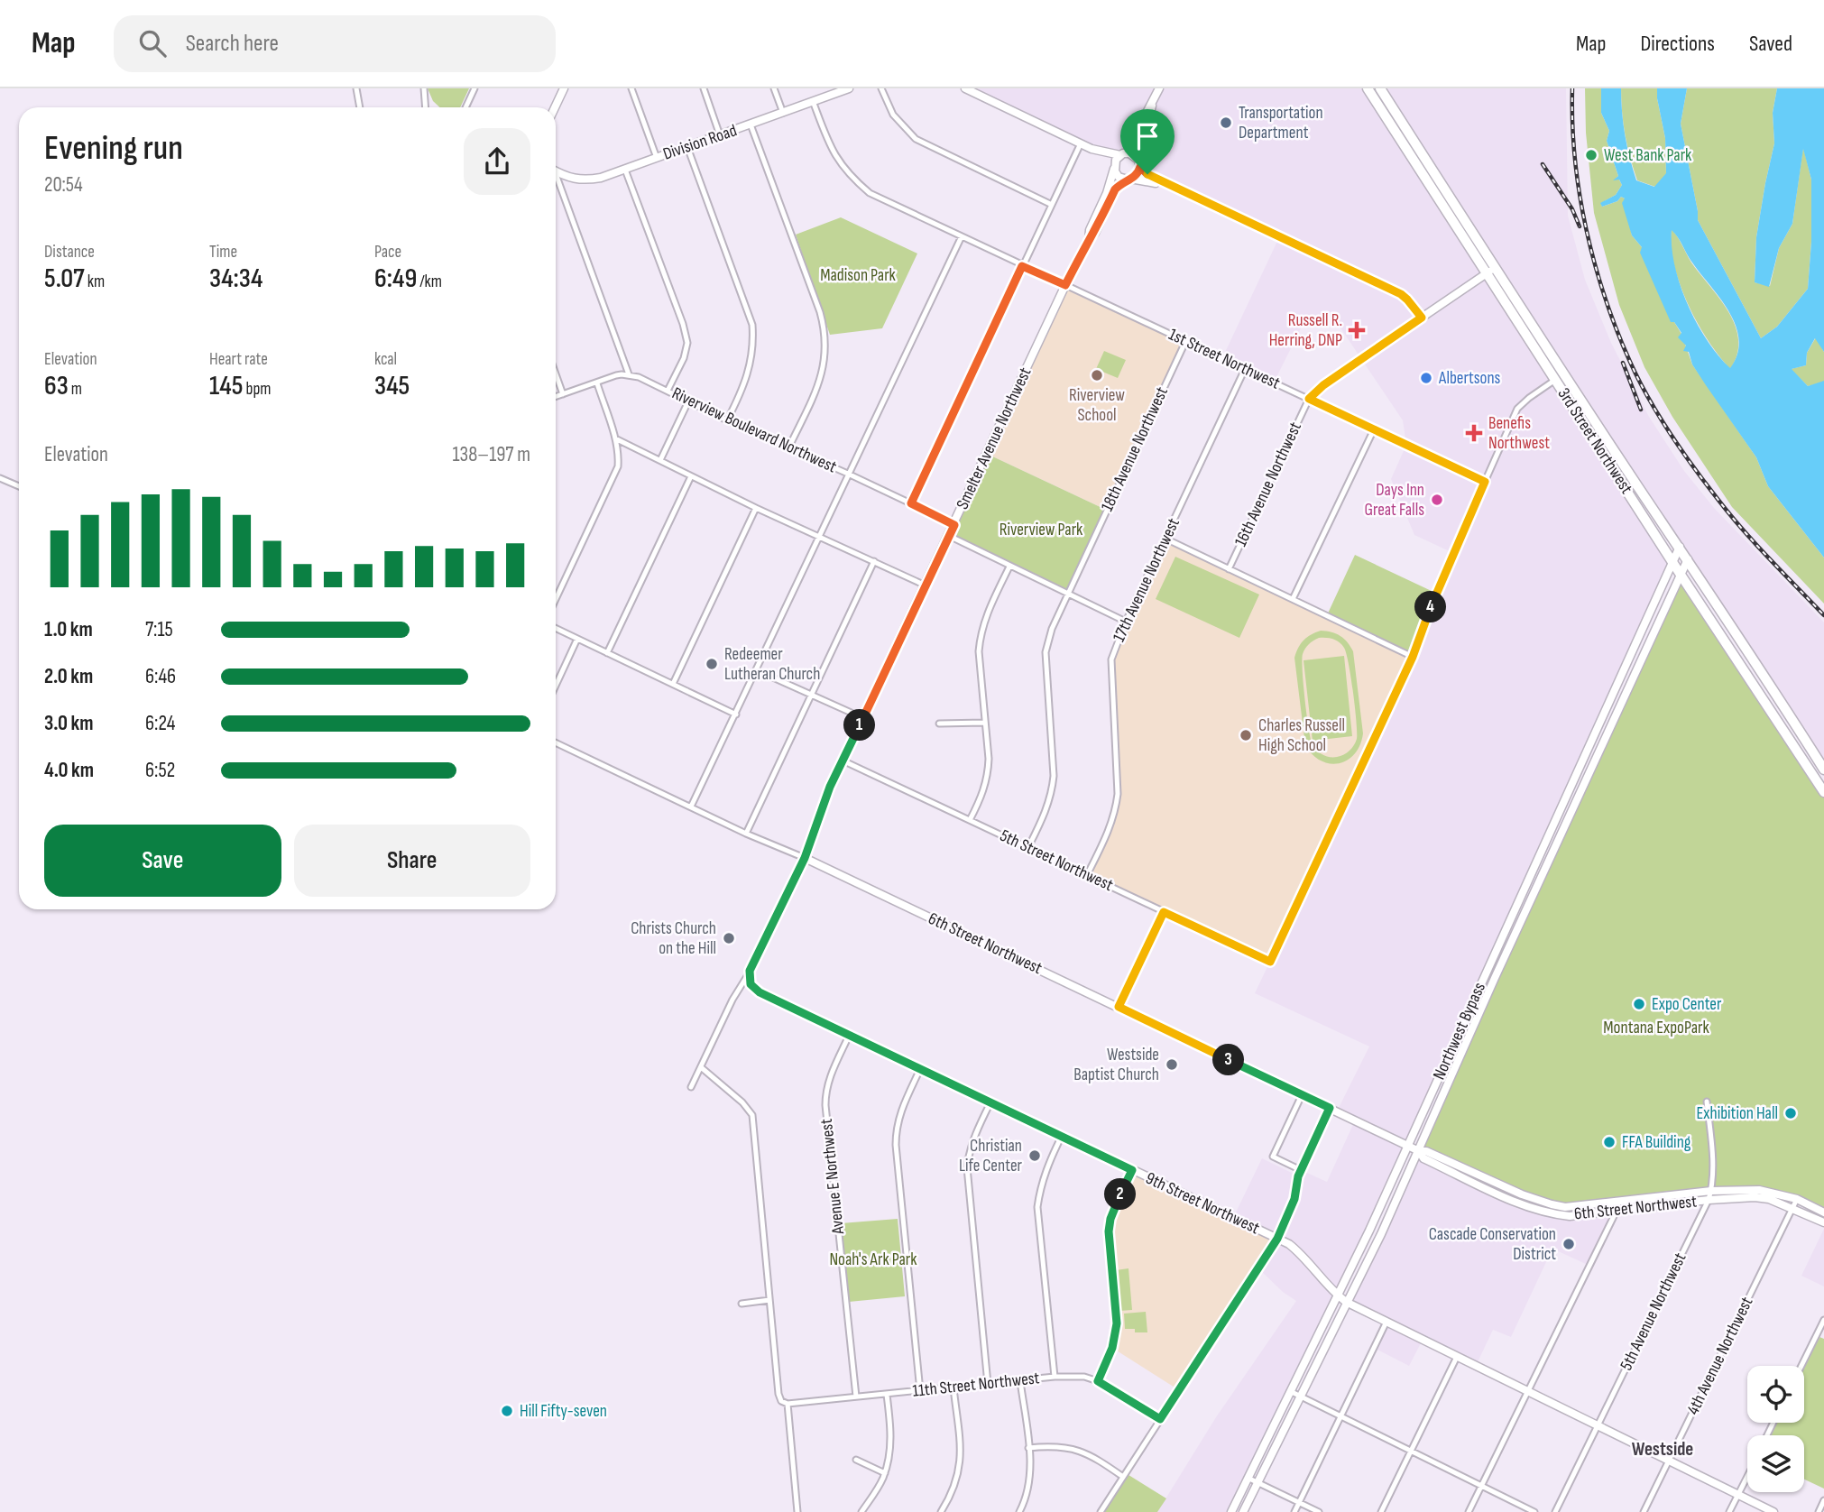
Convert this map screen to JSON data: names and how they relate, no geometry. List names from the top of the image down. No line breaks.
{"streets":{"highway":["3rd Street Northwest"],"street":["Division Road","1st Street Northwest","Riverview Boulevard Northwest","Smelter Avenue Northwest","18th Avenue Northwest","16th Avenue Northwest","17th Avenue Northwest","5th Street Northwest","6th Street Northwest","Northwest Bypass","Avenue E Northwest","9th Street Northwest","5th Avenue Northwest","4th Avenue Northwest","11th Street Northwest"]},"crossings":[["Division Road","1st Street Northwest"],["1st Street Northwest","Smelter Avenue Northwest"],["1st Street Northwest","18th Avenue Northwest"],["1st Street Northwest","16th Avenue Northwest"],["1st Street Northwest","17th Avenue Northwest"],["Riverview Boulevard Northwest","Smelter Avenue Northwest"],["Smelter Avenue Northwest","5th Street Northwest"],["Smelter Avenue Northwest","6th Street Northwest"],["Smelter Avenue Northwest","9th Street Northwest"],["3rd Street Northwest","16th Avenue Northwest"],["3rd Street Northwest","Northwest Bypass"],["18th Avenue Northwest","5th Street Northwest"],["17th Avenue Northwest","5th Street Northwest"],["6th Street Northwest","Northwest Bypass"],["6th Street Northwest","5th Avenue Northwest"],["6th Street Northwest","4th Avenue Northwest"],["Northwest Bypass","9th Street Northwest"],["Avenue E Northwest","9th Street Northwest"],["Avenue E Northwest","11th Street Northwest"],["9th Street Northwest","5th Avenue Northwest"],["9th Street Northwest","4th Avenue Northwest"]],"districts":["Westside"],"parks":["Madison Park","Riverview Park","Montana ExpoPark","Noah's Ark Park"],"places":{"other":["Transportation Department","West Bank Park","Riverview School","Albertsons","Days Inn Great Falls","Redeemer Lutheran Church","Charles Russell High School","Christs Church on the Hill","Expo Center","Westside Baptist Church","Exhibition Hall","FFA Building","Christian Life Center","Cascade Conservation District","Hill Fifty-seven"],"health":["Russell R. Herring, DNP","Benefis Northwest"]},"page":{"header":"Map","search":"Search here","nav":["Map","Directions","Saved"],"heading":["Evening run","20:54"],"stats":[["Distance","5.07 km"],["Time","34:34"],["Pace","6:49 /km"],["Elevation","63 m"],["Heart rate","145 bpm"],["kcal","345"]],"chart":["Elevation","138–197 m"],"pins":["4","1","3","2"],"list":[{"name":"1.0 km","note":"7:15"},{"name":"2.0 km","note":"6:46"},{"name":"3.0 km","note":"6:24"},{"name":"4.0 km","note":"6:52"}],"buttons":["Save","Share"]}}
